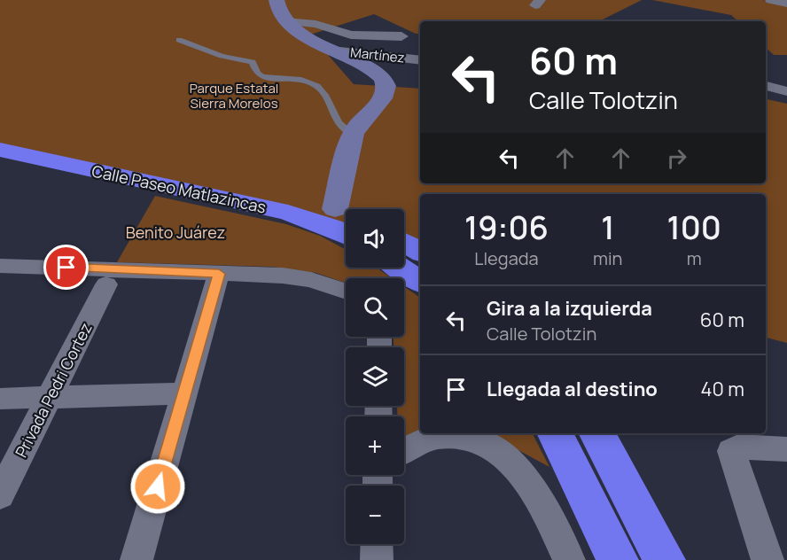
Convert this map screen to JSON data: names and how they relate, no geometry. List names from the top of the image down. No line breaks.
{"streets":{"highway":["Calle Paseo Matlazincas"],"street":["Martínez","Privada Pedri Cortez"]},"parks":["Parque Estatal Sierra Morelos","Benito Juárez"],"page":{"turn":["60 m","Calle Tolotzin"],"eta":["19:06","Llegada","1","min","100","m"],"map_buttons":["+","−"],"list":[{"name":"Gira a la izquierda","note":"Calle Tolotzin","value":"60 m"},{"name":"Llegada al destino","value":"40 m"}]}}
